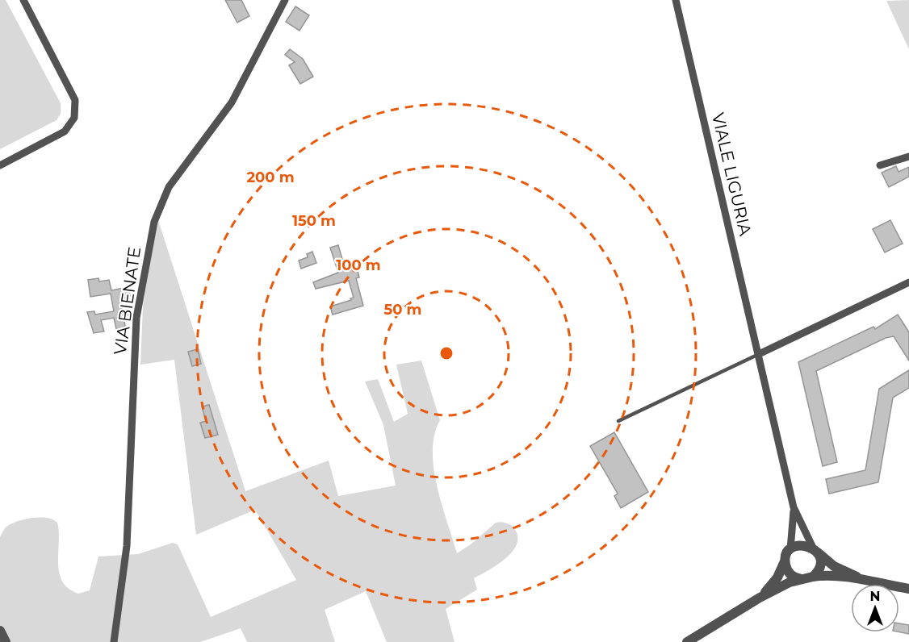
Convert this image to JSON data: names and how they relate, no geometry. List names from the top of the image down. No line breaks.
{"streets":{"street":["VIALE LIGURIA","VIA BIENATE"]},"north":"top","rings":["200 m","150 m","100 m","50 m"]}
